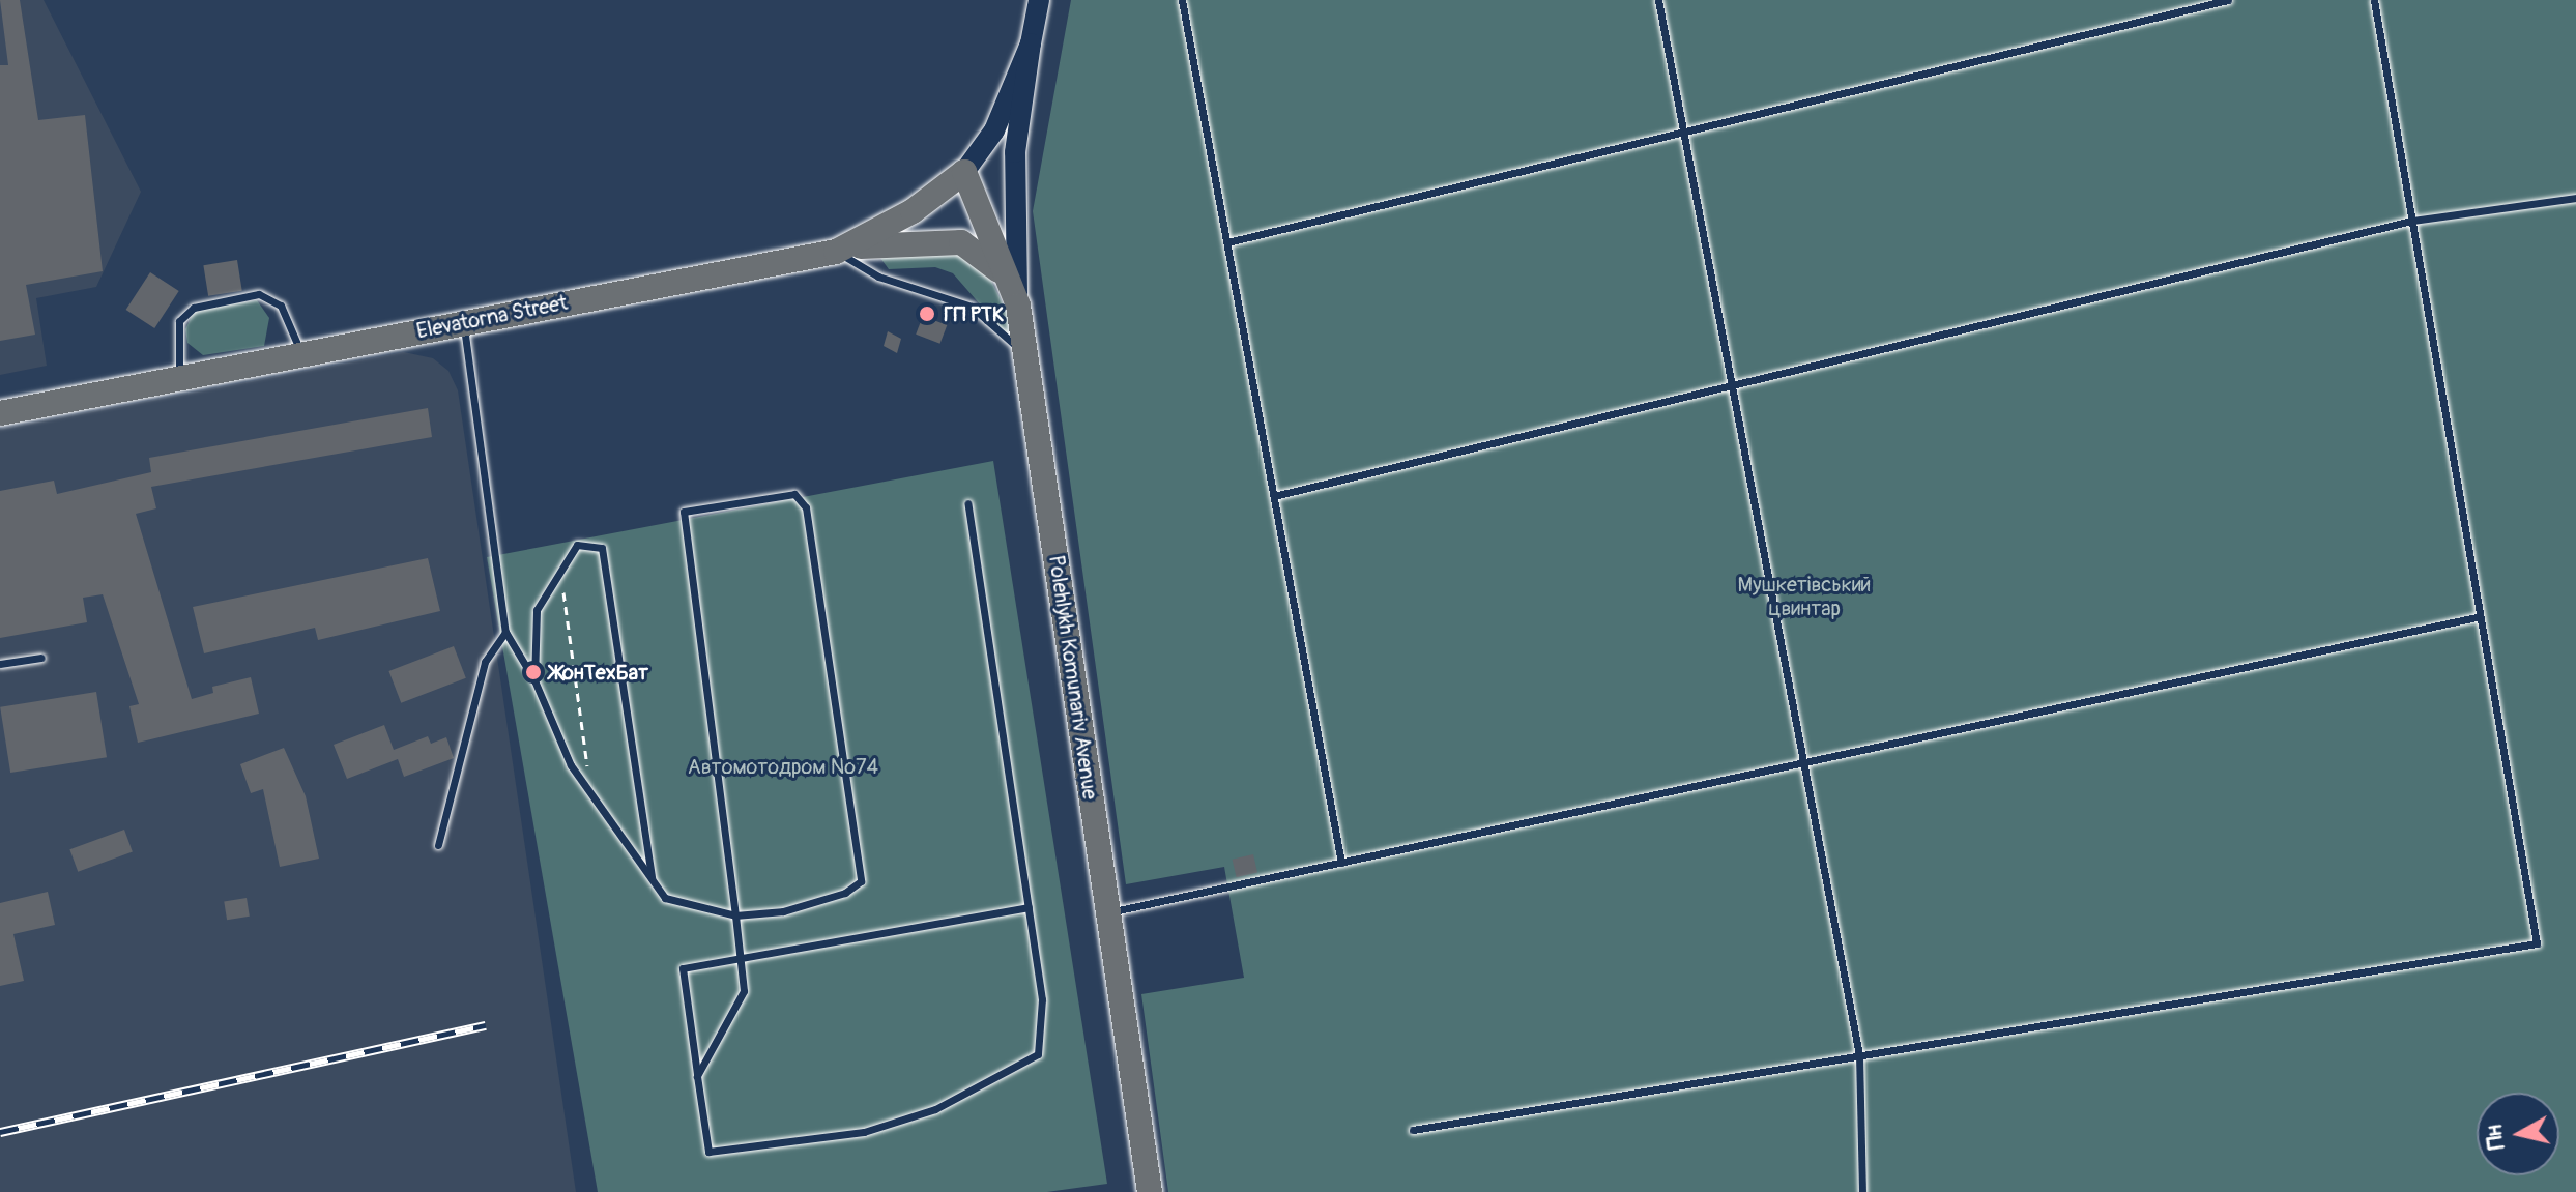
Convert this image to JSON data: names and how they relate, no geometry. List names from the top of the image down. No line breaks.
{"streets":{"main road":["Elevatorna Street","Polehlykh Komunariv Avenue"]},"crossings":[["Elevatorna Street","Polehlykh Komunariv Avenue"]],"parks":["Мушкетівський цвинтар","Автомотодром №74"],"places":["ГП РТК","ЖонТехБат"],"north":"left"}
